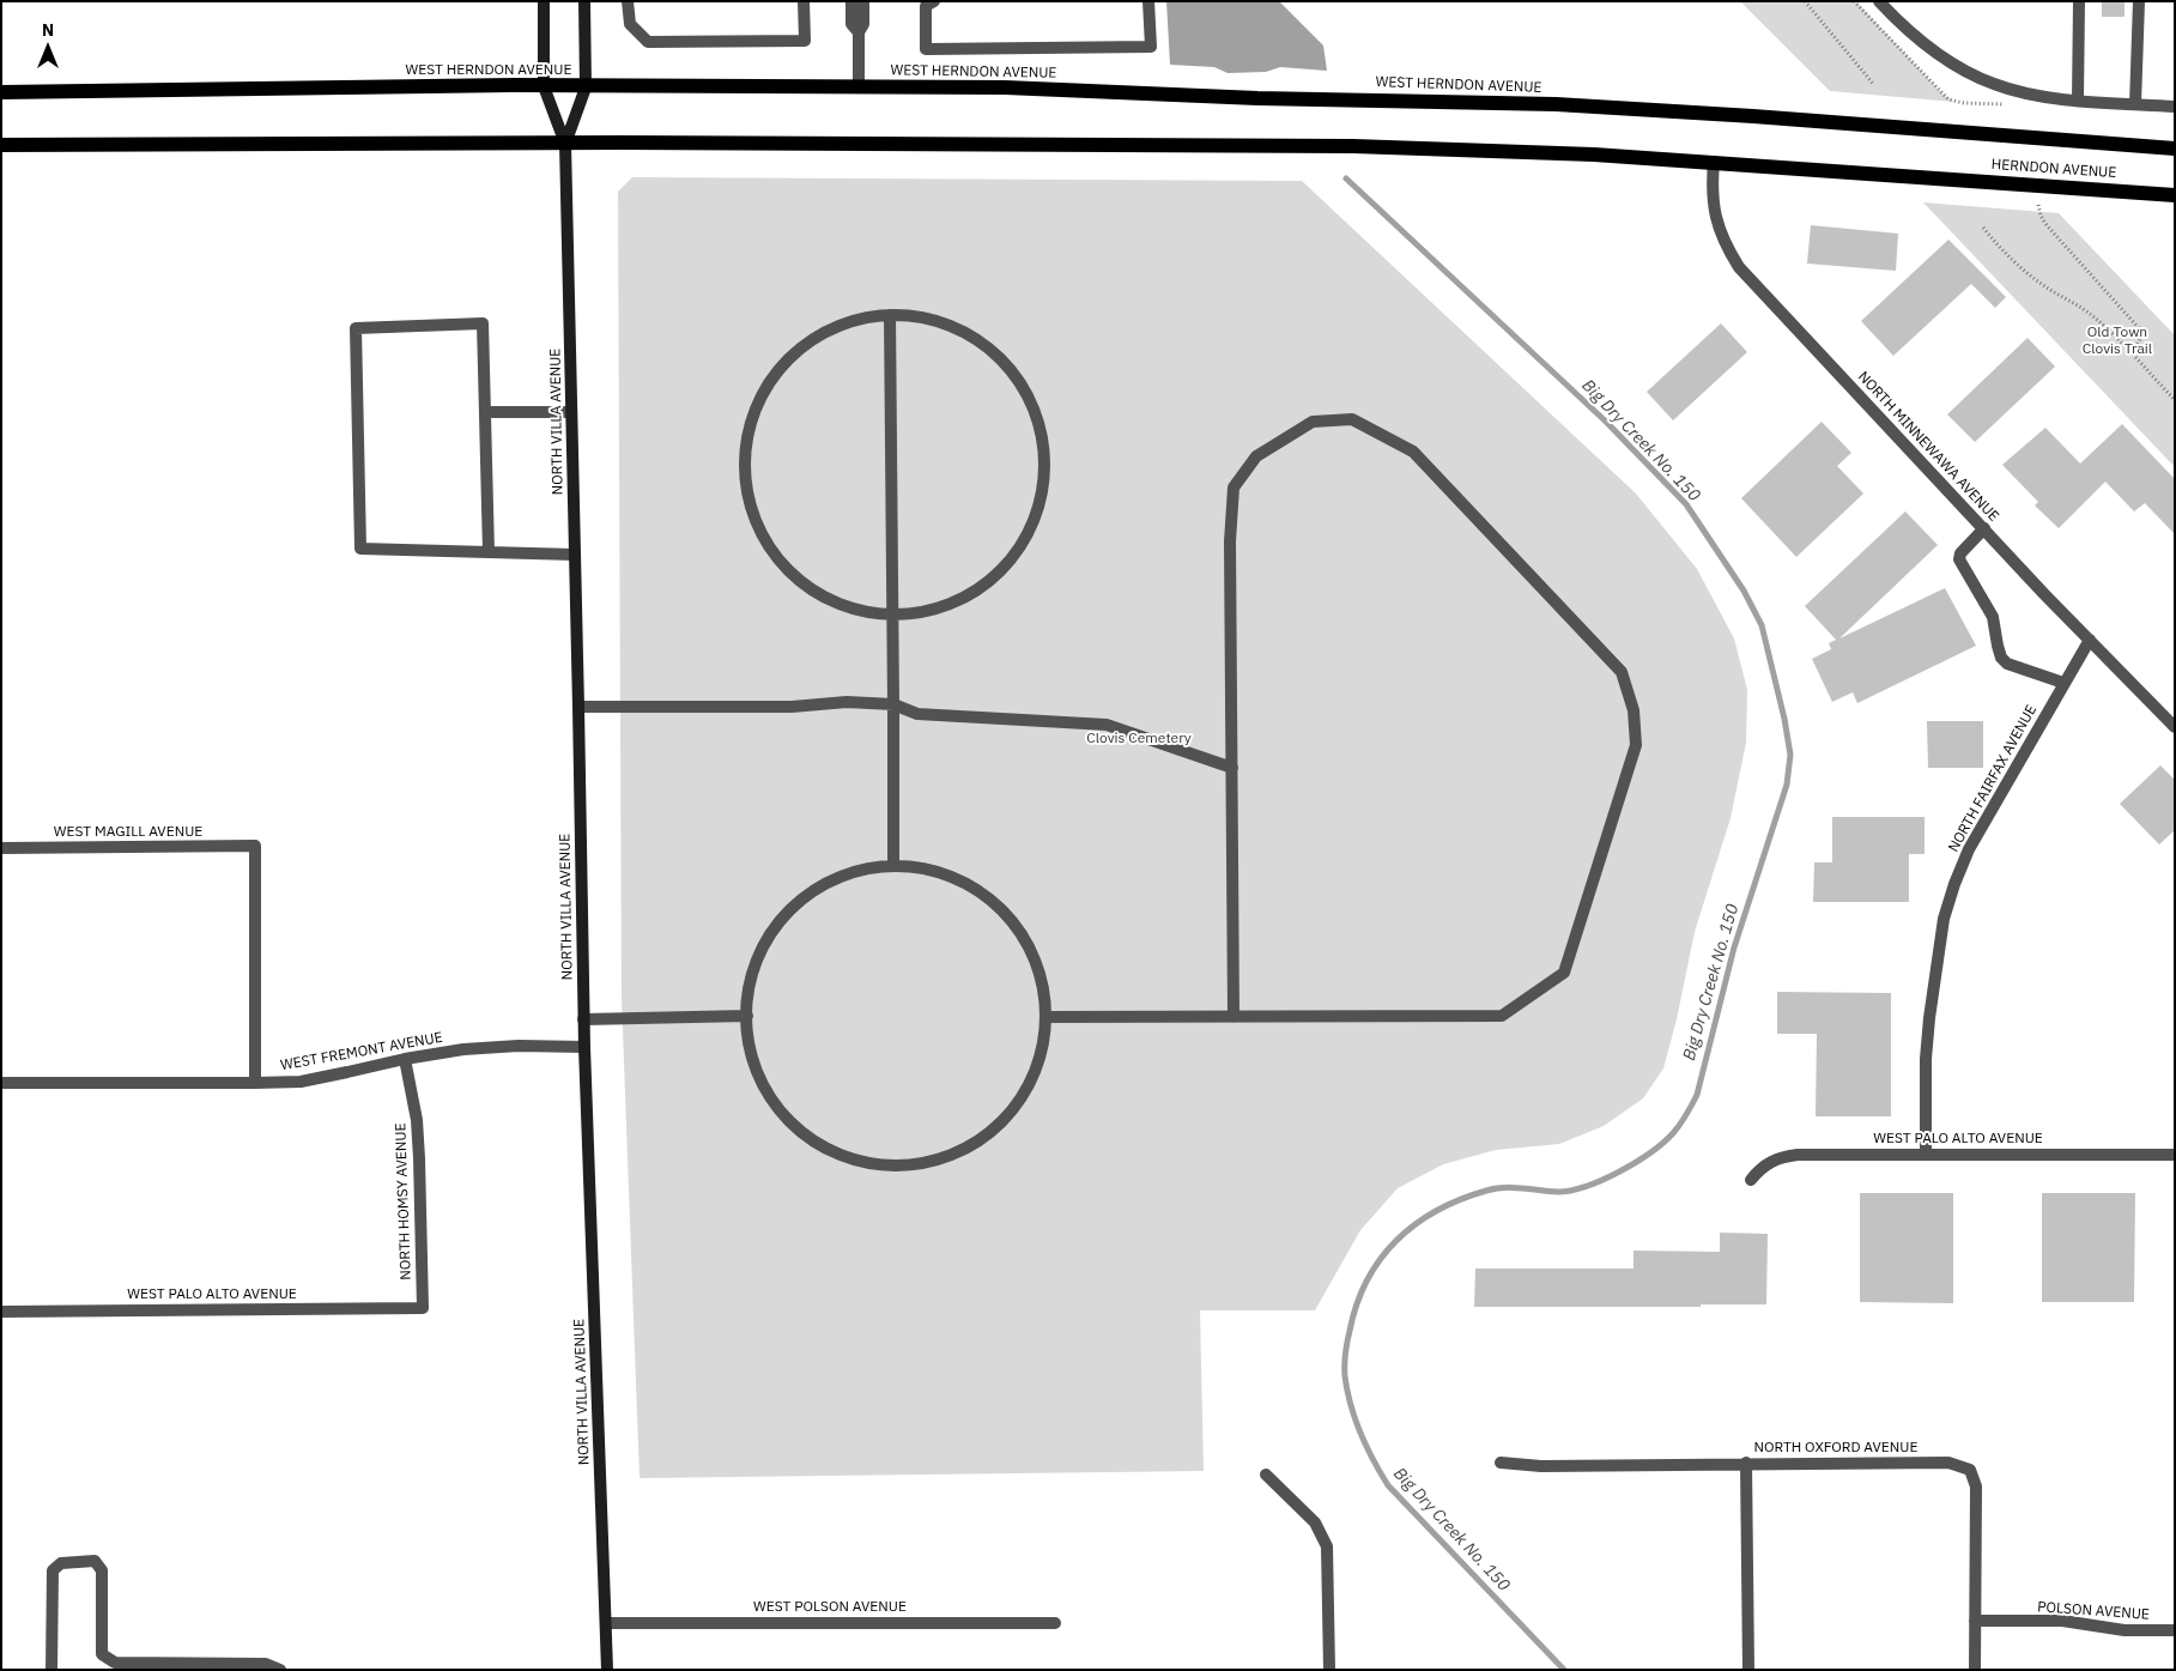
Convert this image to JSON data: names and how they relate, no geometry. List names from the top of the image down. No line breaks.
{"streets":{"main road":["WEST HERNDON AVENUE","HERNDON AVENUE","NORTH VILLA AVENUE"],"street":["NORTH MINNEWAWA AVENUE","NORTH FAIRFAX AVENUE","WEST MAGILL AVENUE","WEST FREMONT AVENUE","WEST PALO ALTO AVENUE","NORTH HOMSY AVENUE","NORTH OXFORD AVENUE","WEST POLSON AVENUE","POLSON AVENUE"]},"crossings":[["WEST HERNDON AVENUE","HERNDON AVENUE"],["WEST HERNDON AVENUE","NORTH VILLA AVENUE"],["HERNDON AVENUE","NORTH MINNEWAWA AVENUE"],["NORTH VILLA AVENUE","WEST FREMONT AVENUE"],["NORTH VILLA AVENUE","WEST POLSON AVENUE"],["NORTH MINNEWAWA AVENUE","NORTH FAIRFAX AVENUE"],["NORTH FAIRFAX AVENUE","WEST PALO ALTO AVENUE"],["WEST MAGILL AVENUE","WEST FREMONT AVENUE"],["WEST FREMONT AVENUE","NORTH HOMSY AVENUE"],["WEST PALO ALTO AVENUE","NORTH HOMSY AVENUE"],["NORTH OXFORD AVENUE","POLSON AVENUE"]],"water":["Big Dry Creek No. 150"],"parks":["Old Town Clovis Trail","Clovis Cemetery"],"north":"top"}
